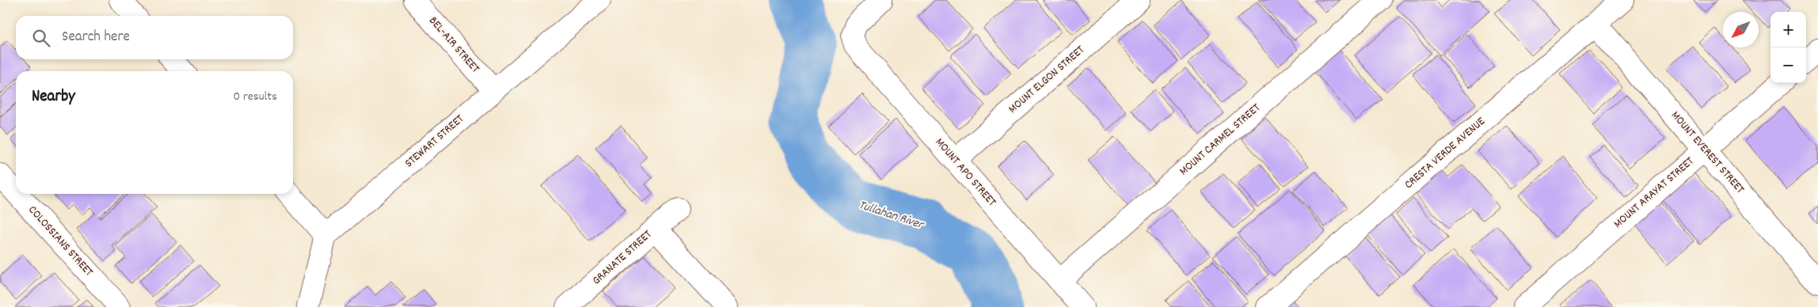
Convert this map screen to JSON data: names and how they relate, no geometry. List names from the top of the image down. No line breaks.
{"streets":{"street":["BEL-AIR STREET","MOUNT ELGON STREET","MOUNT CARMEL STREET","STEWART STREET","MOUNT EVEREST STREET","CRESTA VERDE AVENUE","MOUNT APO STREET","MOUNT ARAYAT STREET","COLOSSIANS STREET","GRANATE STREET"]},"crossings":[["BEL-AIR STREET","STEWART STREET"],["MOUNT ELGON STREET","MOUNT APO STREET"],["MOUNT CARMEL STREET","MOUNT APO STREET"],["MOUNT EVEREST STREET","CRESTA VERDE AVENUE"],["MOUNT EVEREST STREET","MOUNT ARAYAT STREET"]],"water":["Tullahan River"],"north":"bottom left","page":{"map_buttons":["+","−"],"search":"Search here","heading":["Nearby","0 results"]}}
